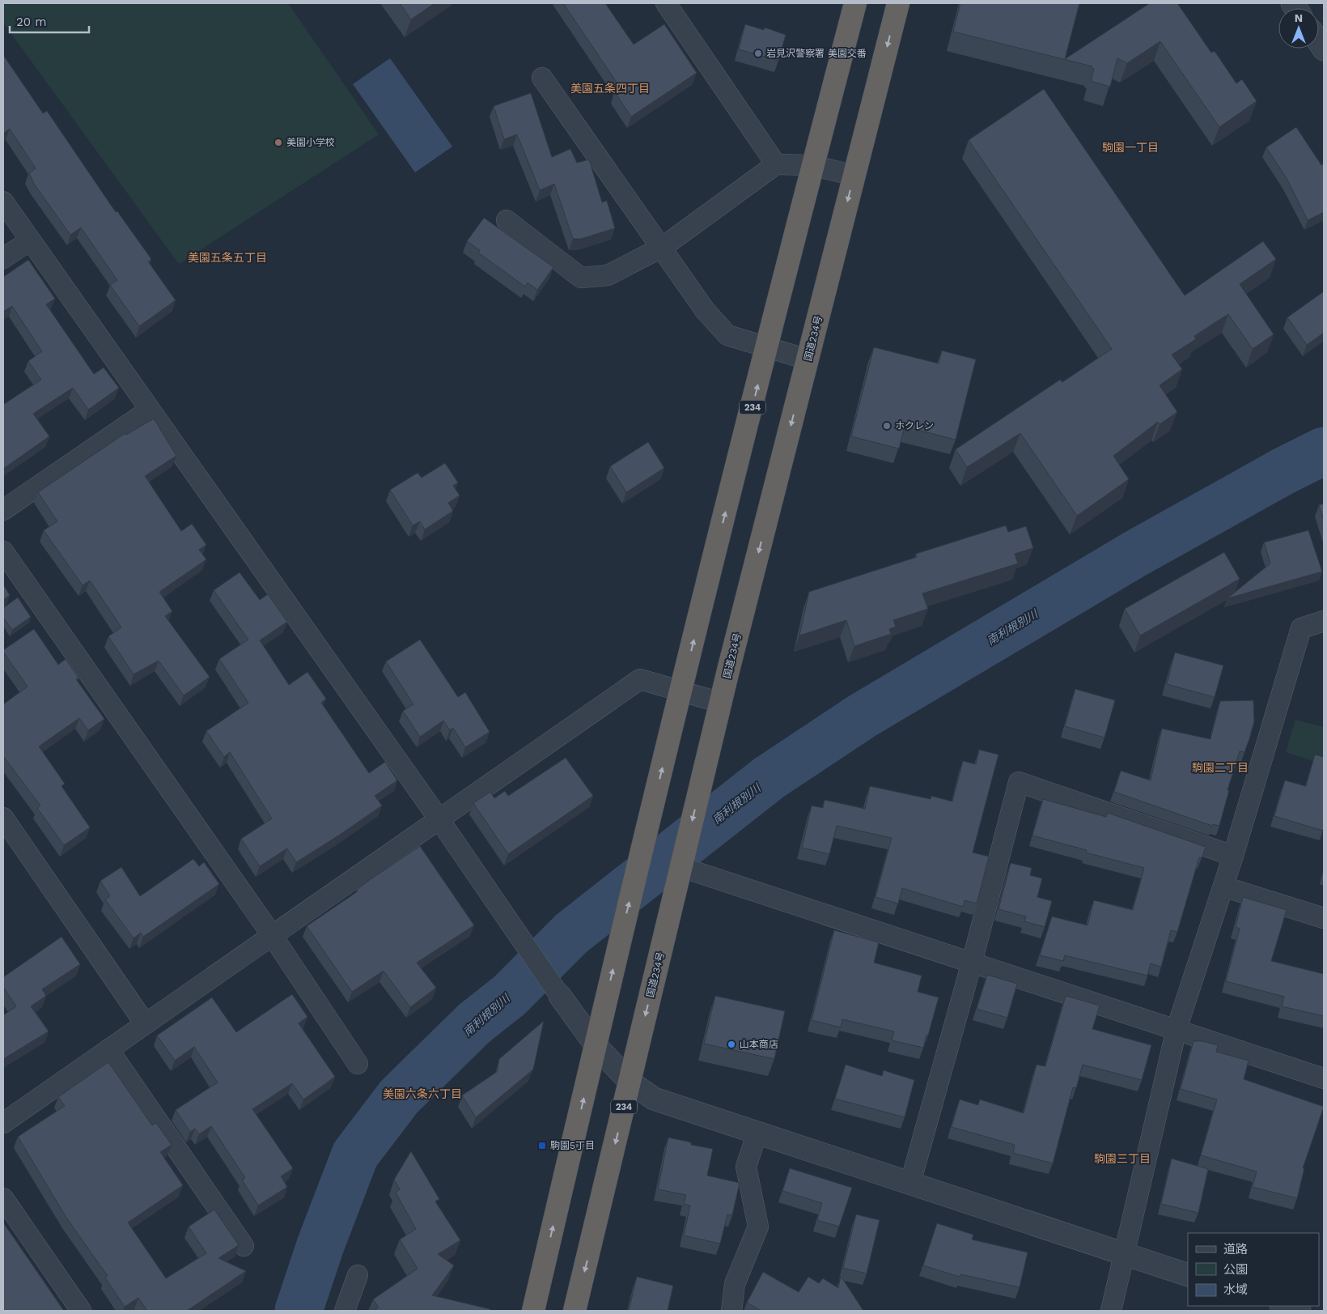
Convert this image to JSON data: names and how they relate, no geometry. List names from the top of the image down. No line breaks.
{"streets":{"highway":["国道234号","234"]},"districts":["美園五条四丁目","駒園一丁目","美園五条五丁目","駒園二丁目","美園六条六丁目","駒園三丁目"],"water":["南利根別川"],"places":{"other":["岩見沢警察署 美園交番","美園小学校","ホクレン","山本商店"],"transit":["駒園5丁目"]},"legend":["道路","公園","水域"],"scale_bar":"20 m","north":"top"}
